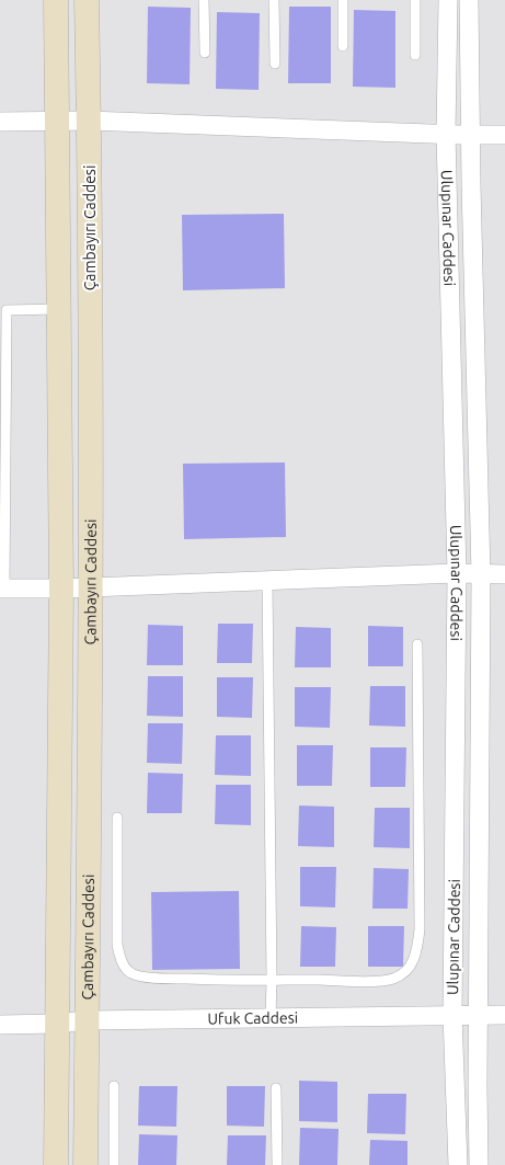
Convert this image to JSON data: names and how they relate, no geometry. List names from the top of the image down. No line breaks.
{"streets":{"main road":["Çambayırı Caddesi"],"street":["Ulupınar Caddesi","Ufuk Caddesi"]},"crossings":[["Çambayırı Caddesi","Ufuk Caddesi"],["Ulupınar Caddesi","Ufuk Caddesi"]]}
